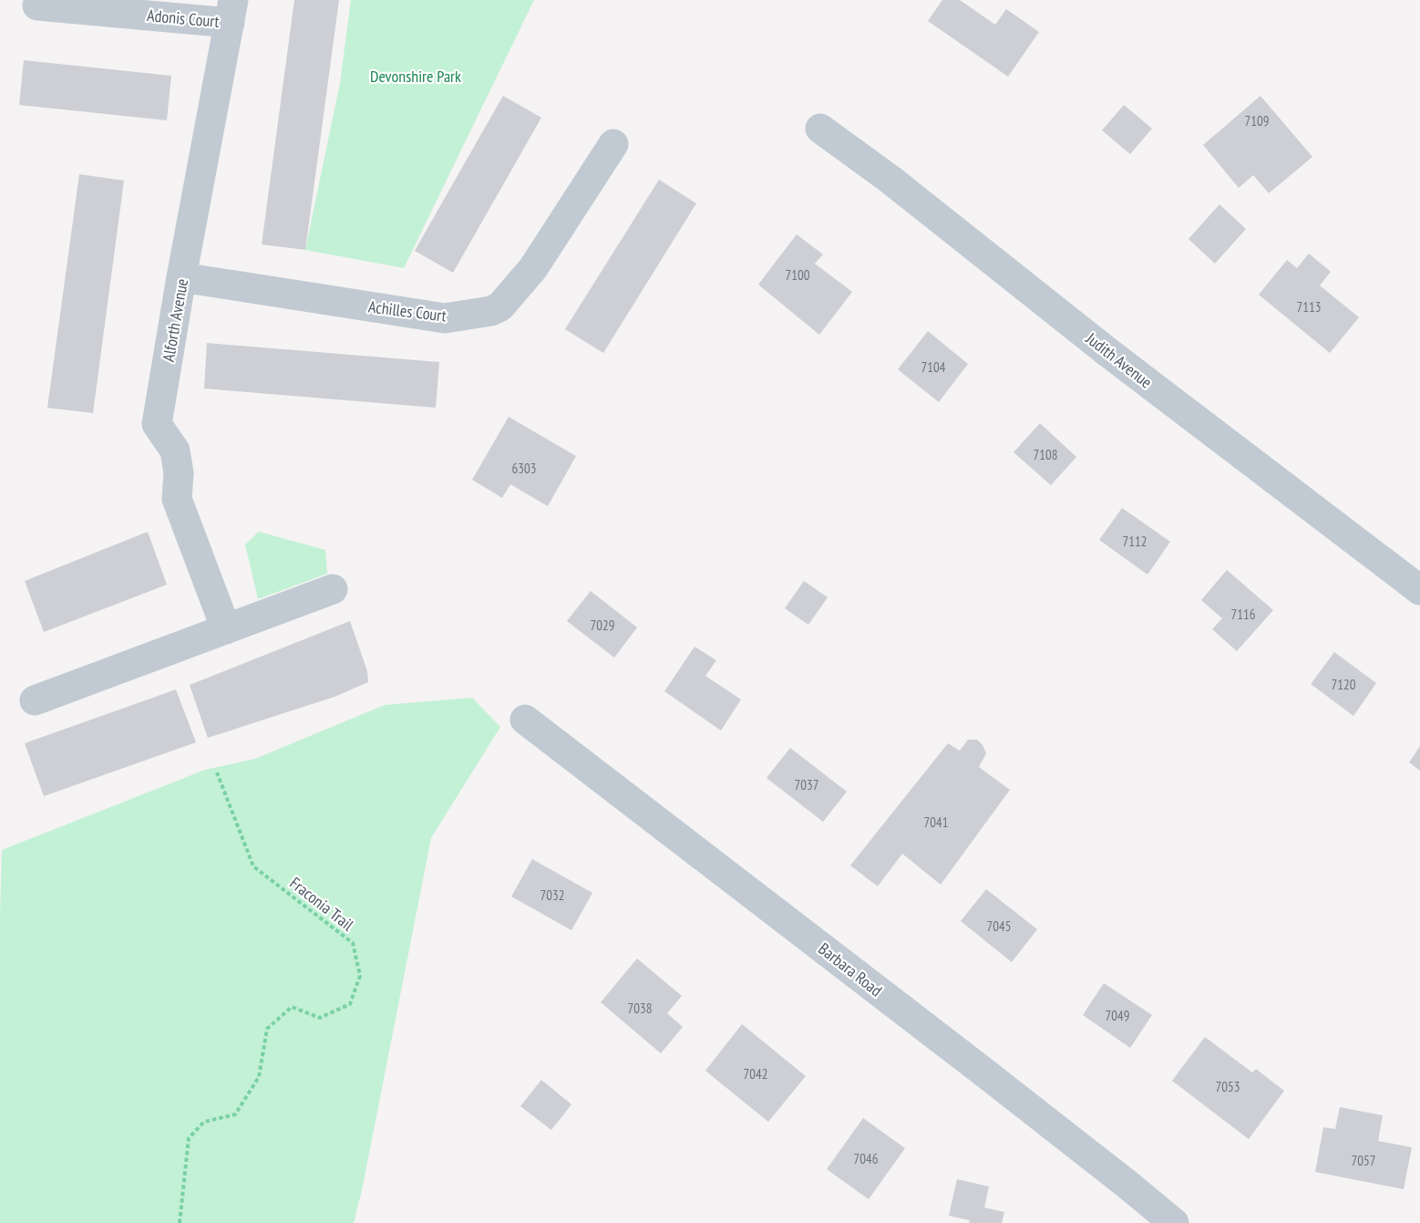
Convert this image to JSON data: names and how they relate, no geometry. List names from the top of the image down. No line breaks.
{"streets":{"street":["Adonis Court","Achilles Court","Alforth Avenue","Judith Avenue","Barbara Road"],"path":["Fraconia Trail"]},"crossings":[["Adonis Court","Alforth Avenue"],["Achilles Court","Alforth Avenue"]],"parks":["Devonshire Park"],"house_numbers":["7109","7100","7113","7104","7108","6303","7112","7116","7029","7120","7037","7041","7032","7045","7038","7049","7042","7053","7046","7057"]}
